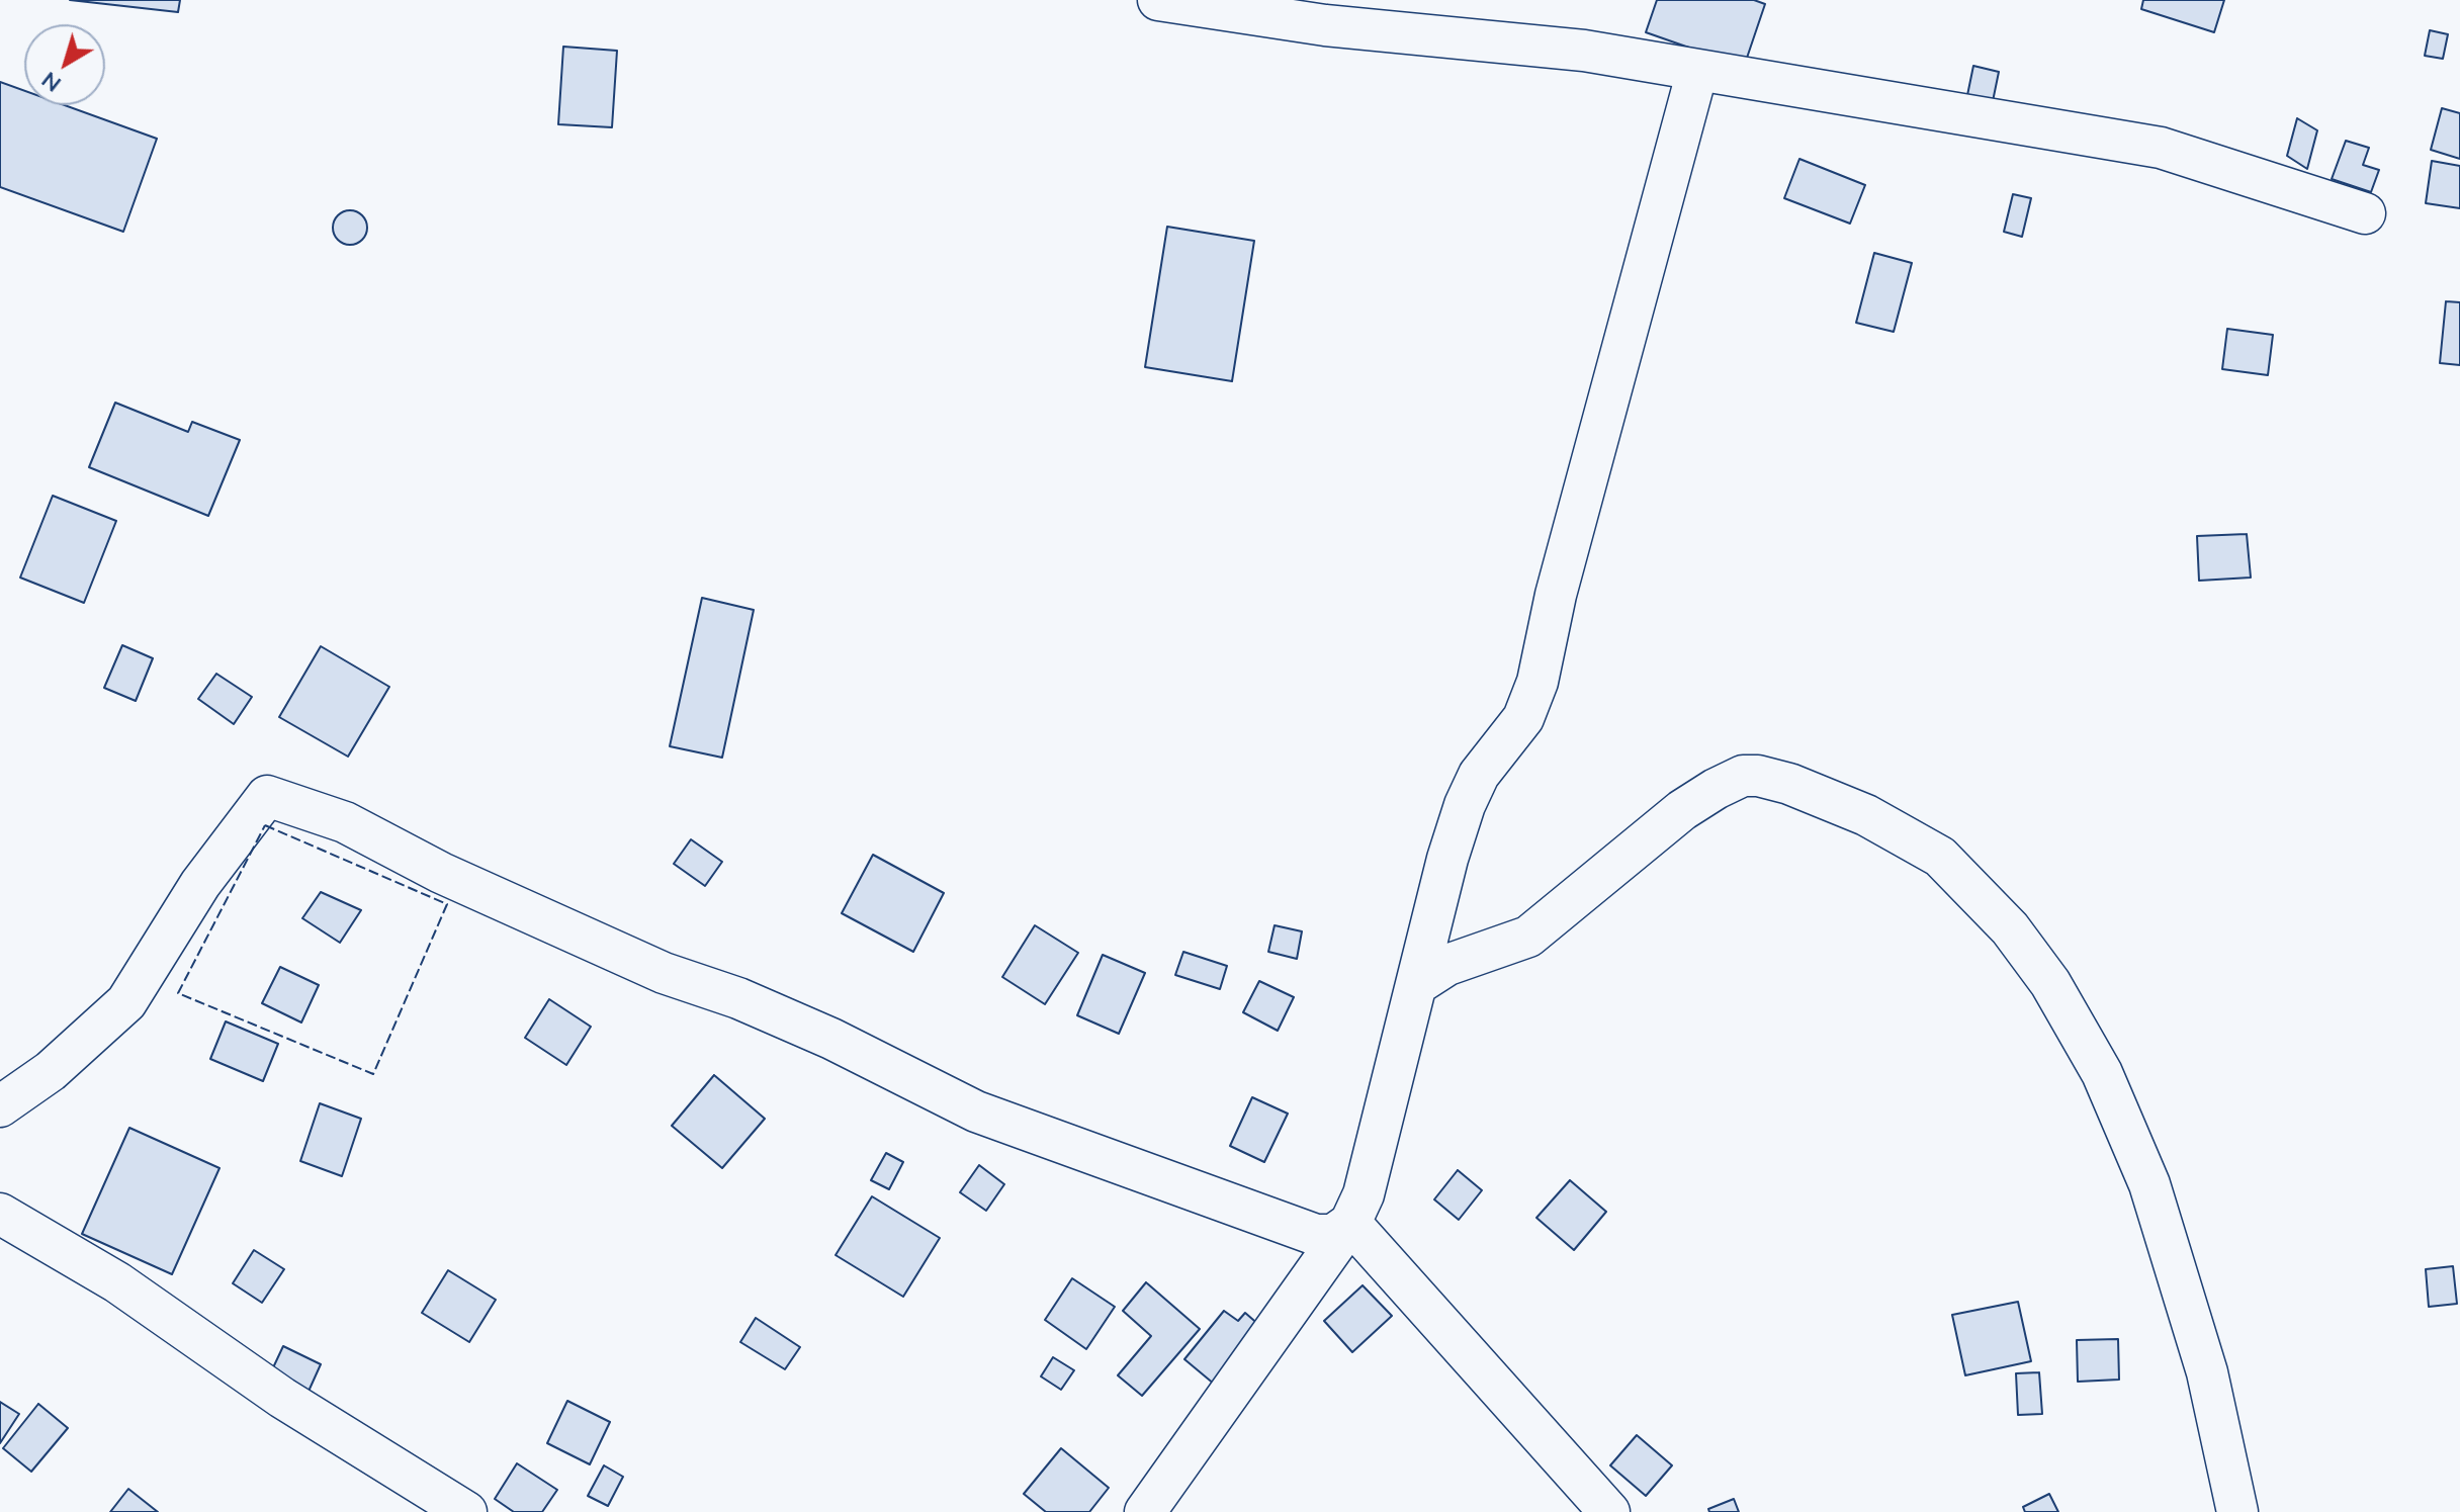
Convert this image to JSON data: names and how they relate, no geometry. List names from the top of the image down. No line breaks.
{"north":"bottom left"}
